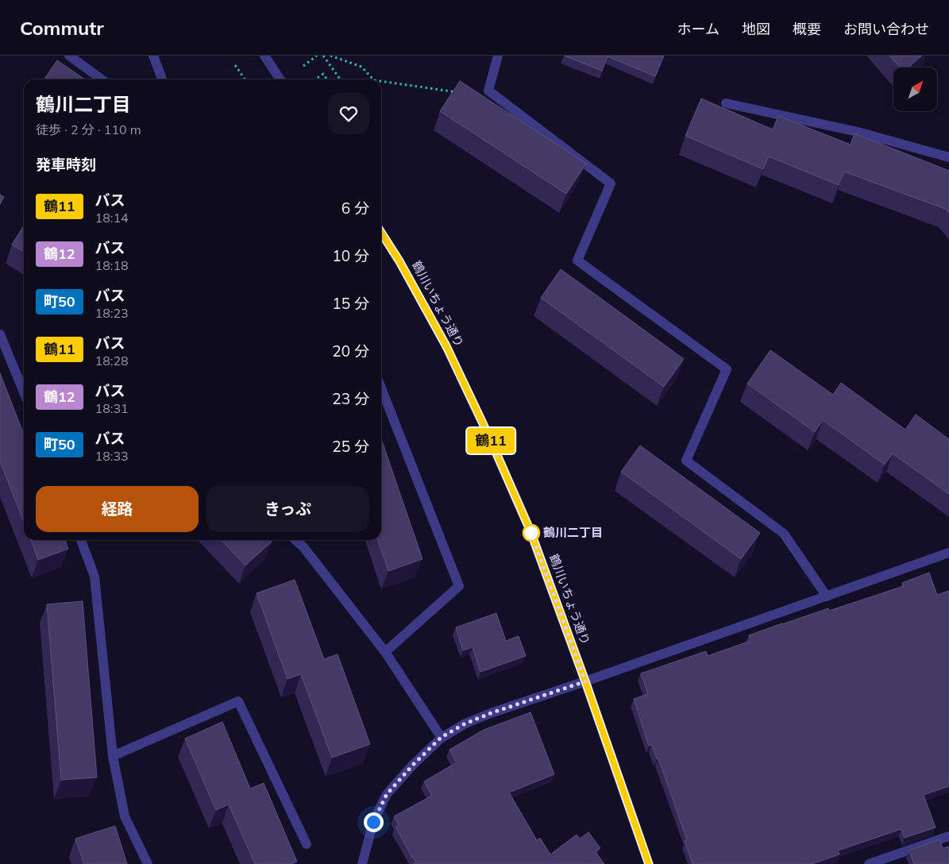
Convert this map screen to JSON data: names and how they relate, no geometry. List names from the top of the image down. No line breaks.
{"streets":{"street":["鶴川いちょう通り"]},"places":["鶴川二丁目"],"lines":["bus line 鶴11"],"north":"top right","page":{"header":"Commutr","nav":["ホーム","地図","概要","お問い合わせ"],"on_map":"鶴11","heading":[["鶴川二丁目","徒歩 · 2 分 · 110 m"],"発車時刻"],"list":[{"mark":"鶴11","name":"バス","note":"18:14","value":"6 分"},{"mark":"鶴12","name":"バス","note":"18:18","value":"10 分"},{"mark":"町50","name":"バス","note":"18:23","value":"15 分"},{"mark":"鶴11","name":"バス","note":"18:28","value":"20 分"},{"mark":"鶴12","name":"バス","note":"18:31","value":"23 分"},{"mark":"町50","name":"バス","note":"18:33","value":"25 分"}],"buttons":["経路","きっぷ"]}}
